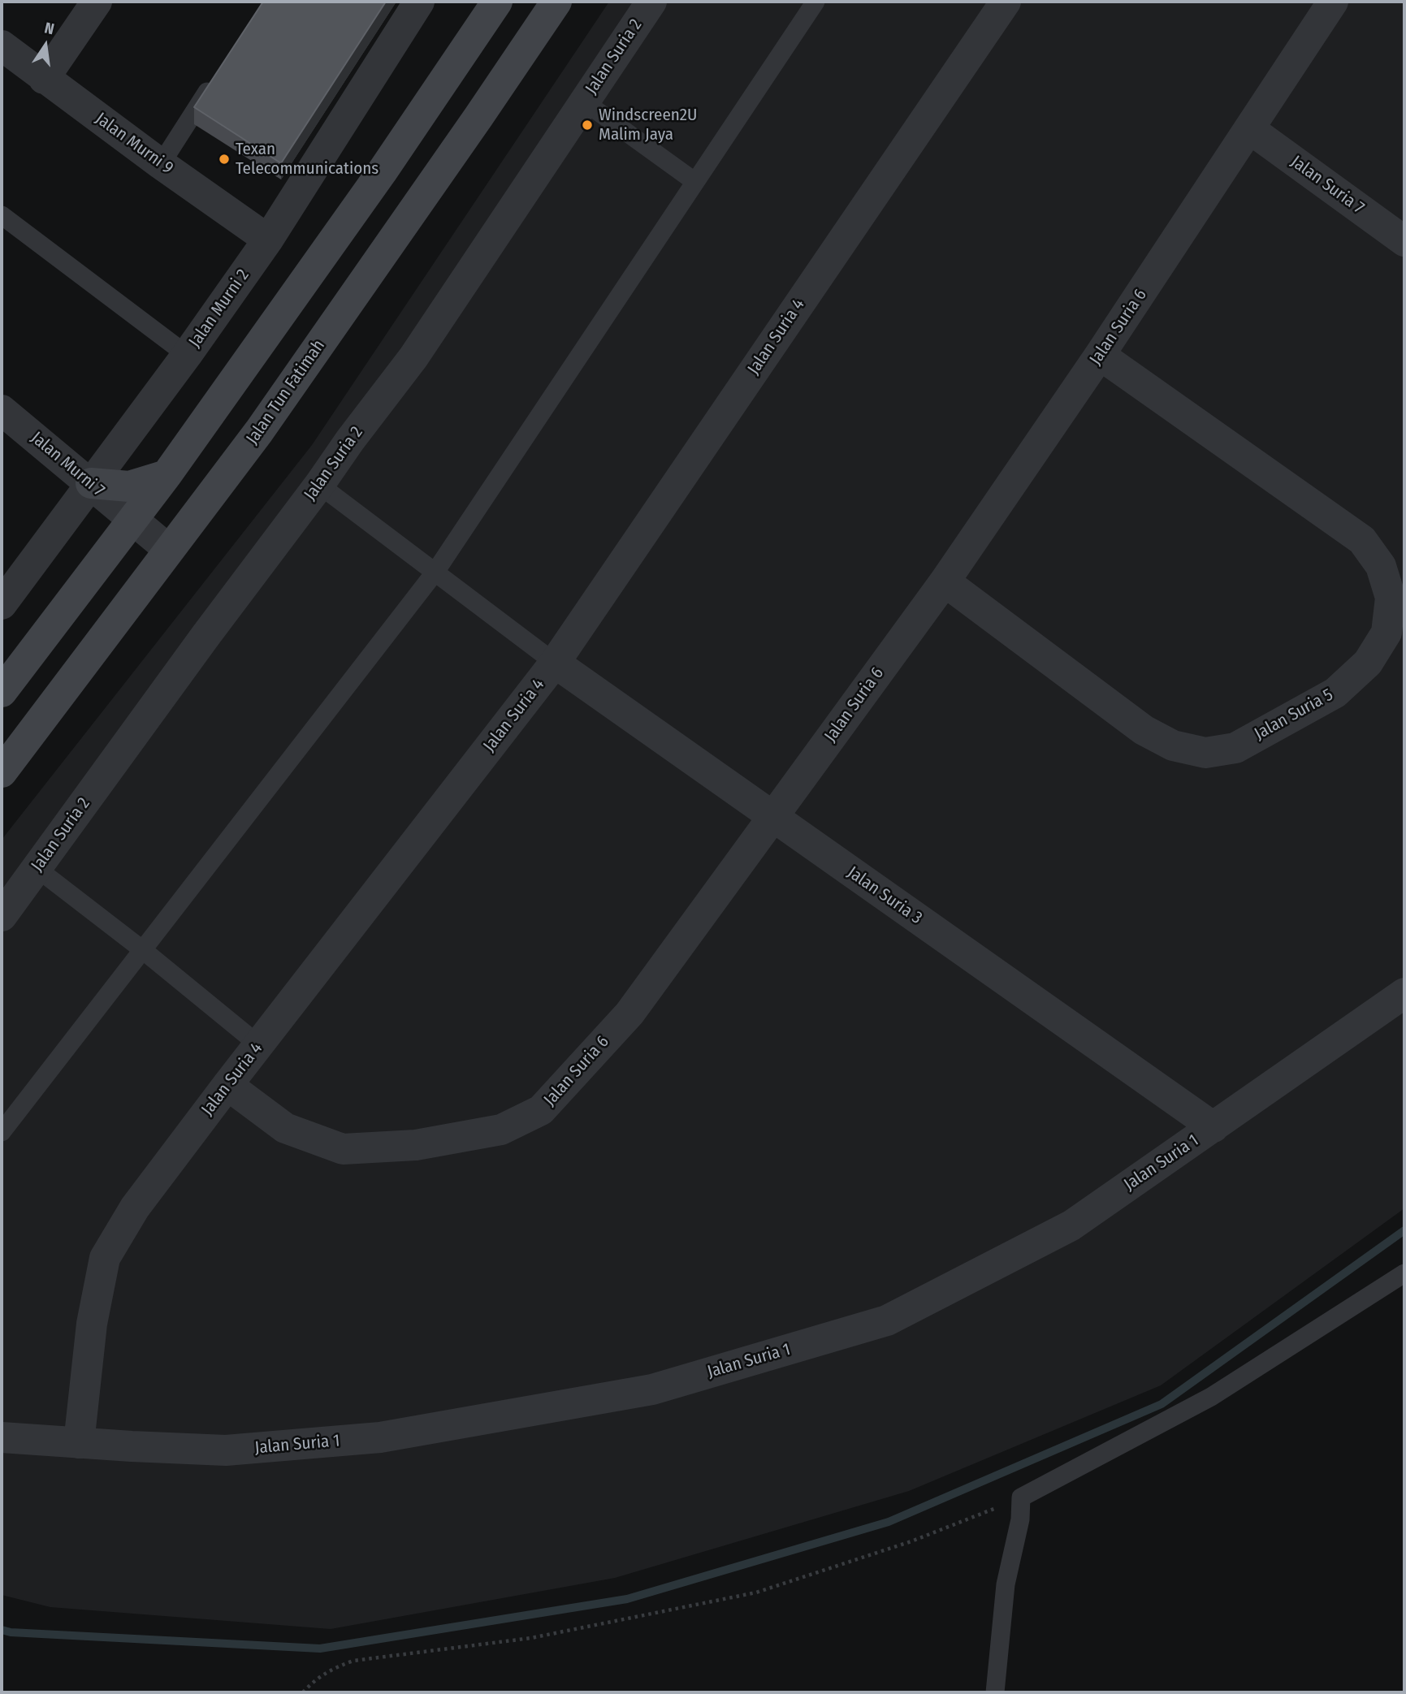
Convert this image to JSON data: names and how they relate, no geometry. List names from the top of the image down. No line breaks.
{"streets":{"main road":["Jalan Tun Fatimah"],"street":["Jalan Suria 2","Jalan Murni 9","Jalan Suria 7","Jalan Murni 2","Jalan Suria 6","Jalan Suria 4","Jalan Murni 7","Jalan Suria 5","Jalan Suria 3","Jalan Suria 1"]},"crossings":[["Jalan Murni 9","Jalan Murni 2"],["Jalan Suria 7","Jalan Suria 6"],["Jalan Murni 2","Jalan Murni 7"],["Jalan Suria 6","Jalan Suria 4"],["Jalan Suria 6","Jalan Suria 5"],["Jalan Suria 6","Jalan Suria 3"],["Jalan Suria 4","Jalan Suria 3"],["Jalan Suria 4","Jalan Suria 1"],["Jalan Tun Fatimah","Jalan Murni 7"],["Jalan Suria 3","Jalan Suria 1"]],"places":["Windscreen2U Malim Jaya","Texan Telecommunications"],"north":"top"}
